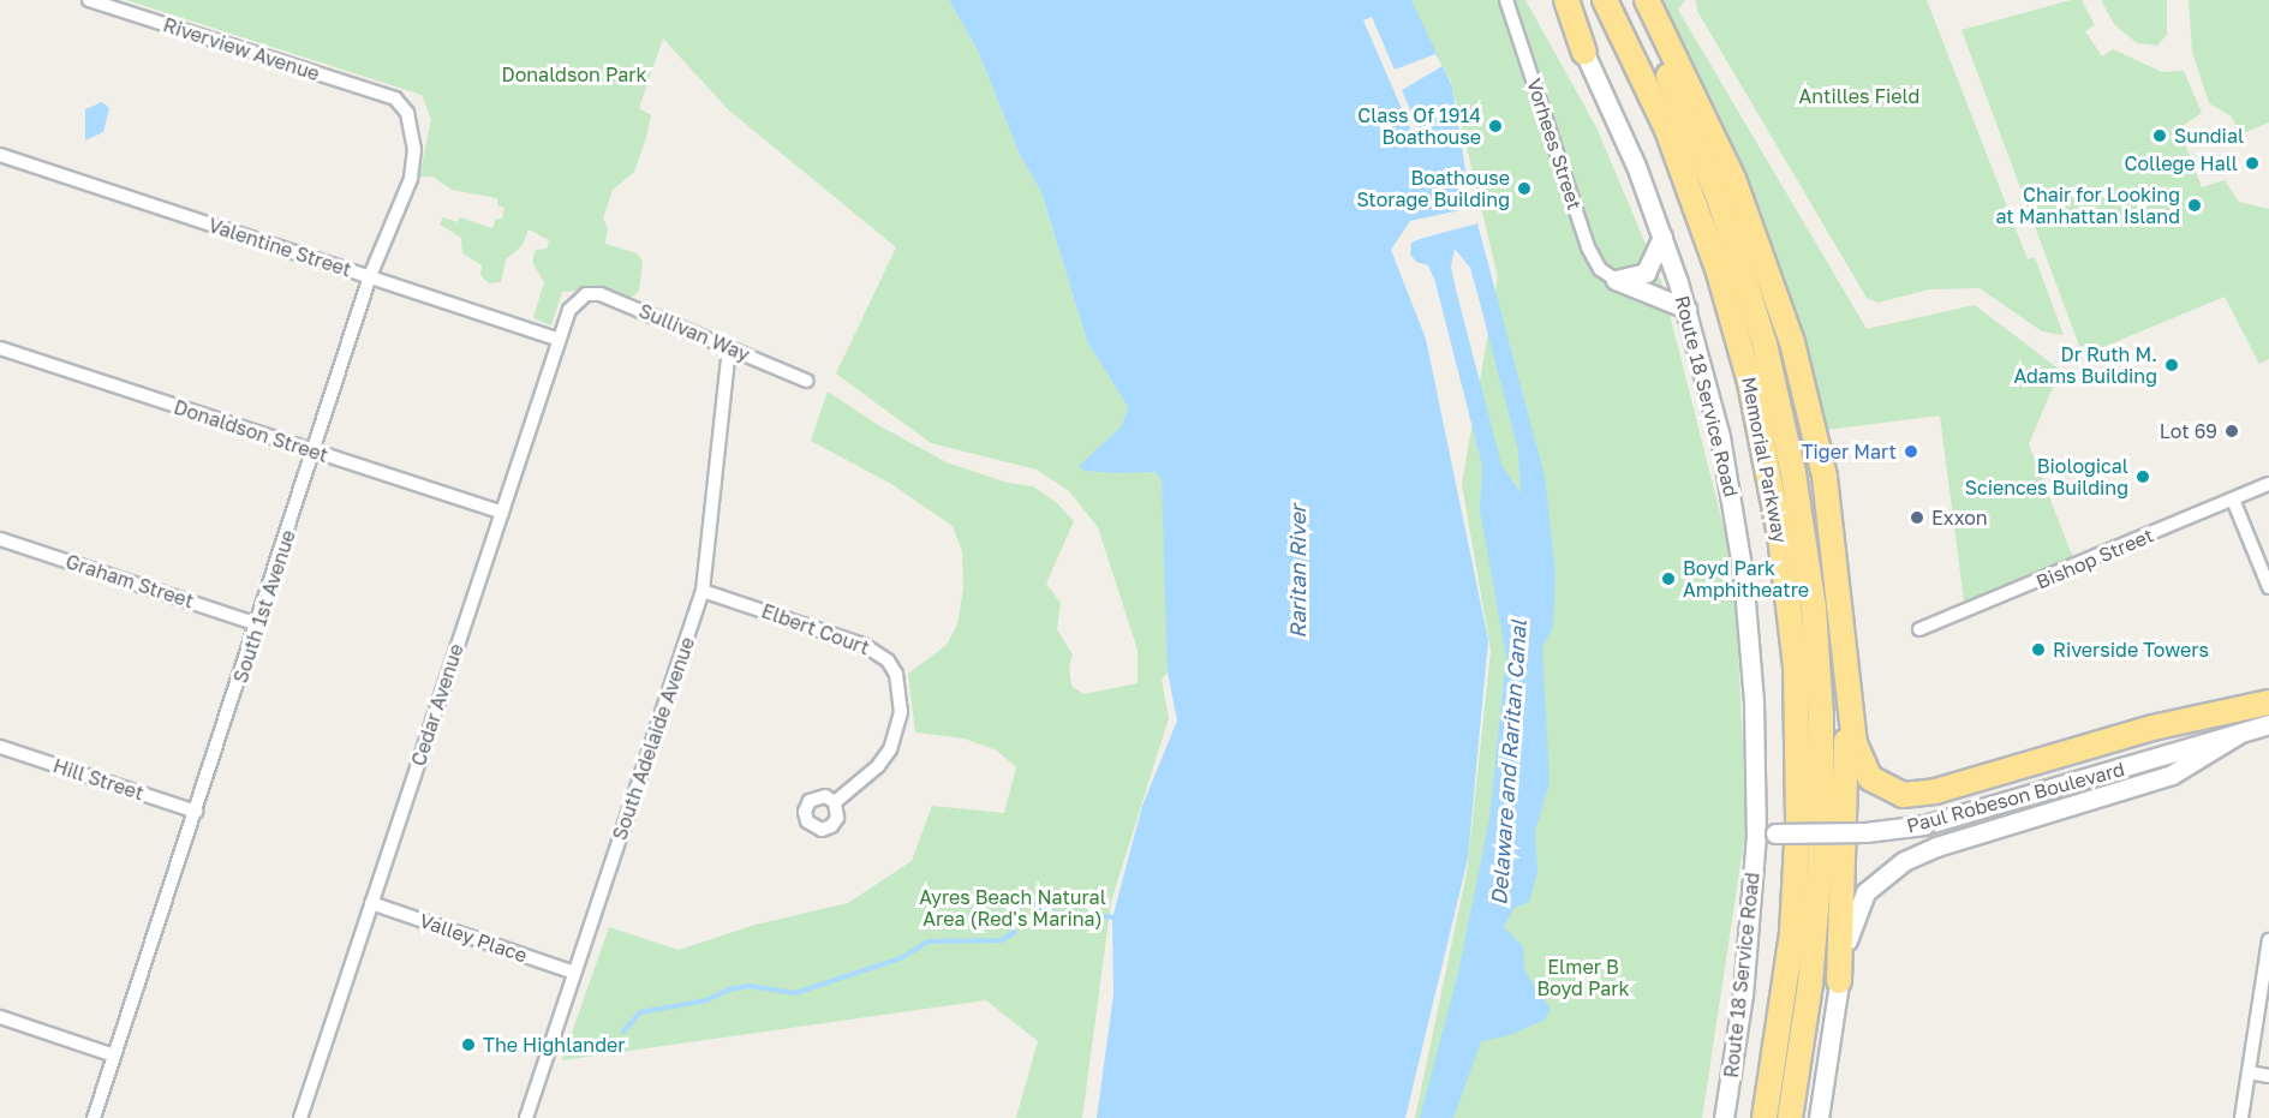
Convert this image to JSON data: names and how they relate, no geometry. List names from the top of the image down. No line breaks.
{"streets":{"highway":["Memorial Parkway"],"main road":["Route 18 Service Road","Paul Robeson Boulevard"],"street":["Riverview Avenue","Vorhees Street","Valentine Street","Sullivan Way","Donaldson Street","Bishop Street","Graham Street","South 1st Avenue","Elbert Court","Cedar Avenue","South Adelaide Avenue","Hill Street","Valley Place"]},"crossings":[["Riverview Avenue","South 1st Avenue"],["Valentine Street","South 1st Avenue"],["Valentine Street","Cedar Avenue"],["Sullivan Way","Cedar Avenue"],["Sullivan Way","South Adelaide Avenue"],["Route 18 Service Road","Paul Robeson Boulevard"],["Donaldson Street","South 1st Avenue"],["Donaldson Street","Cedar Avenue"],["Graham Street","South 1st Avenue"],["South 1st Avenue","Hill Street"],["Elbert Court","South Adelaide Avenue"],["Cedar Avenue","Valley Place"],["South Adelaide Avenue","Valley Place"]],"water":["Raritan River","Delaware and Raritan Canal"],"parks":["Donaldson Park","Antilles Field","Ayres Beach Natural Area (Red's Marina)","Elmer B Boyd Park"],"places":["Class Of 1914 Boathouse","Sundial","College Hall","Boathouse Storage Building","Chair for Looking at Manhattan Island","Dr Ruth M. Adams Building","Lot 69","Tiger Mart","Biological Sciences Building","Exxon","Boyd Park Amphitheatre","Riverside Towers","The Highlander"]}
